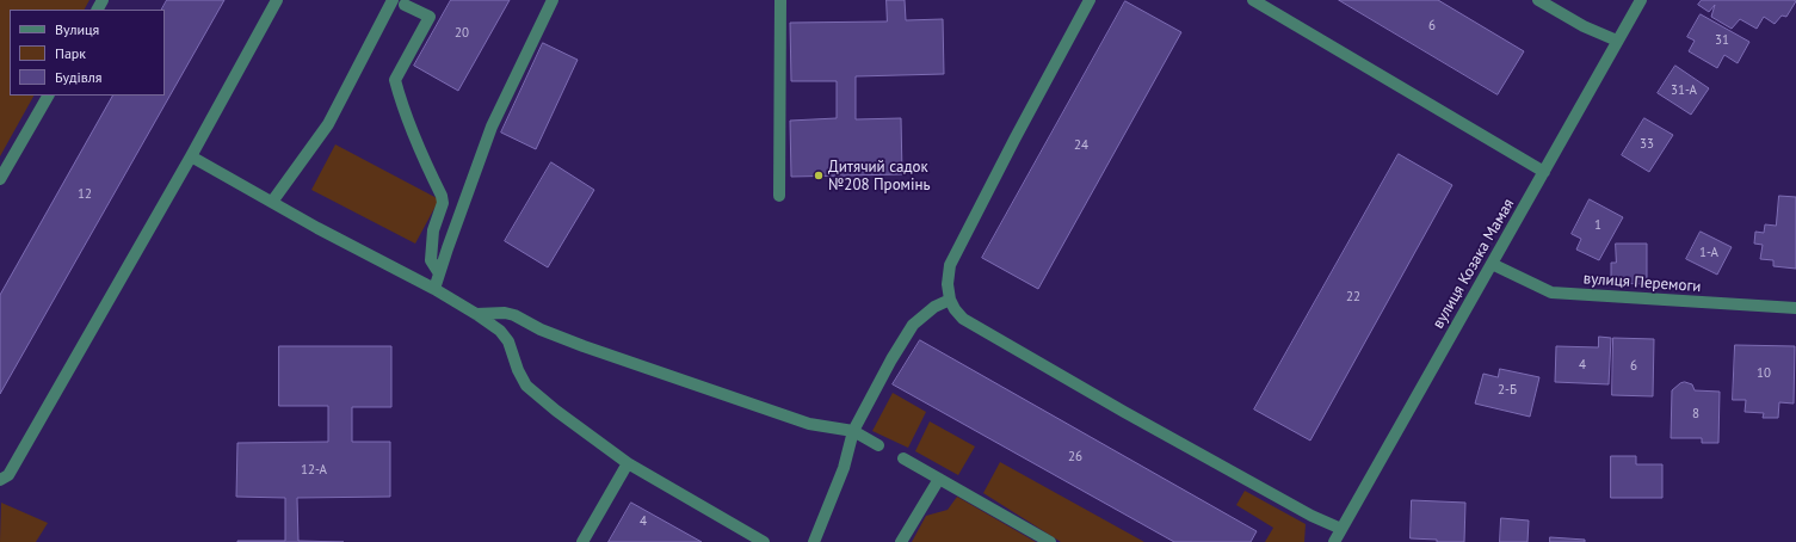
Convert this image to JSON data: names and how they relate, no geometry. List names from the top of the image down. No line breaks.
{"streets":{"street":["вулиця Козака Мамая","вулиця Перемоги"]},"crossings":[["вулиця Козака Мамая","вулиця Перемоги"]],"places":["Дитячий садок №208 Промінь"],"house_numbers":["6","20","31","31-А","33","24","12","1","1-А","22","4","6","10","2-Б","8","26","12-А","4"],"legend":["Вулиця","Парк","Будівля"]}
